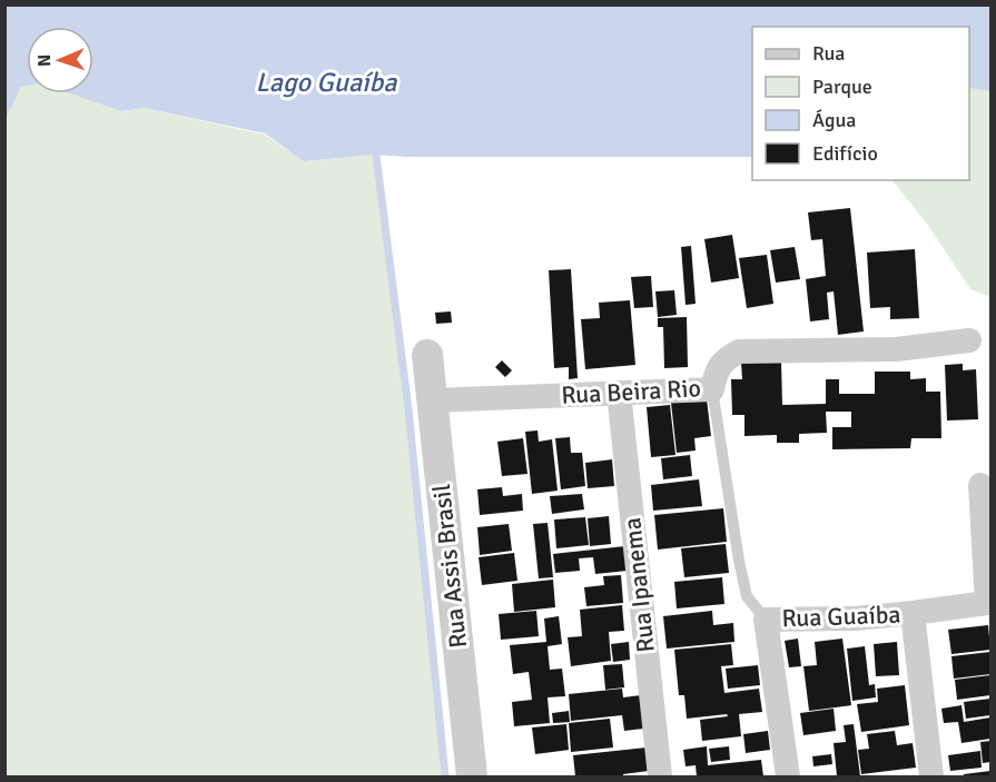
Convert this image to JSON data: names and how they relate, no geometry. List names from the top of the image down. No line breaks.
{"streets":{"street":["Rua Beira Rio","Rua Assis Brasil","Rua Ipanema","Rua Guaíba"]},"crossings":[["Rua Beira Rio","Rua Assis Brasil"],["Rua Beira Rio","Rua Ipanema"],["Rua Beira Rio","Rua Guaíba"]],"water":["Lago Guaíba"],"legend":["Rua","Parque","Água","Edifício"],"north":"left"}
